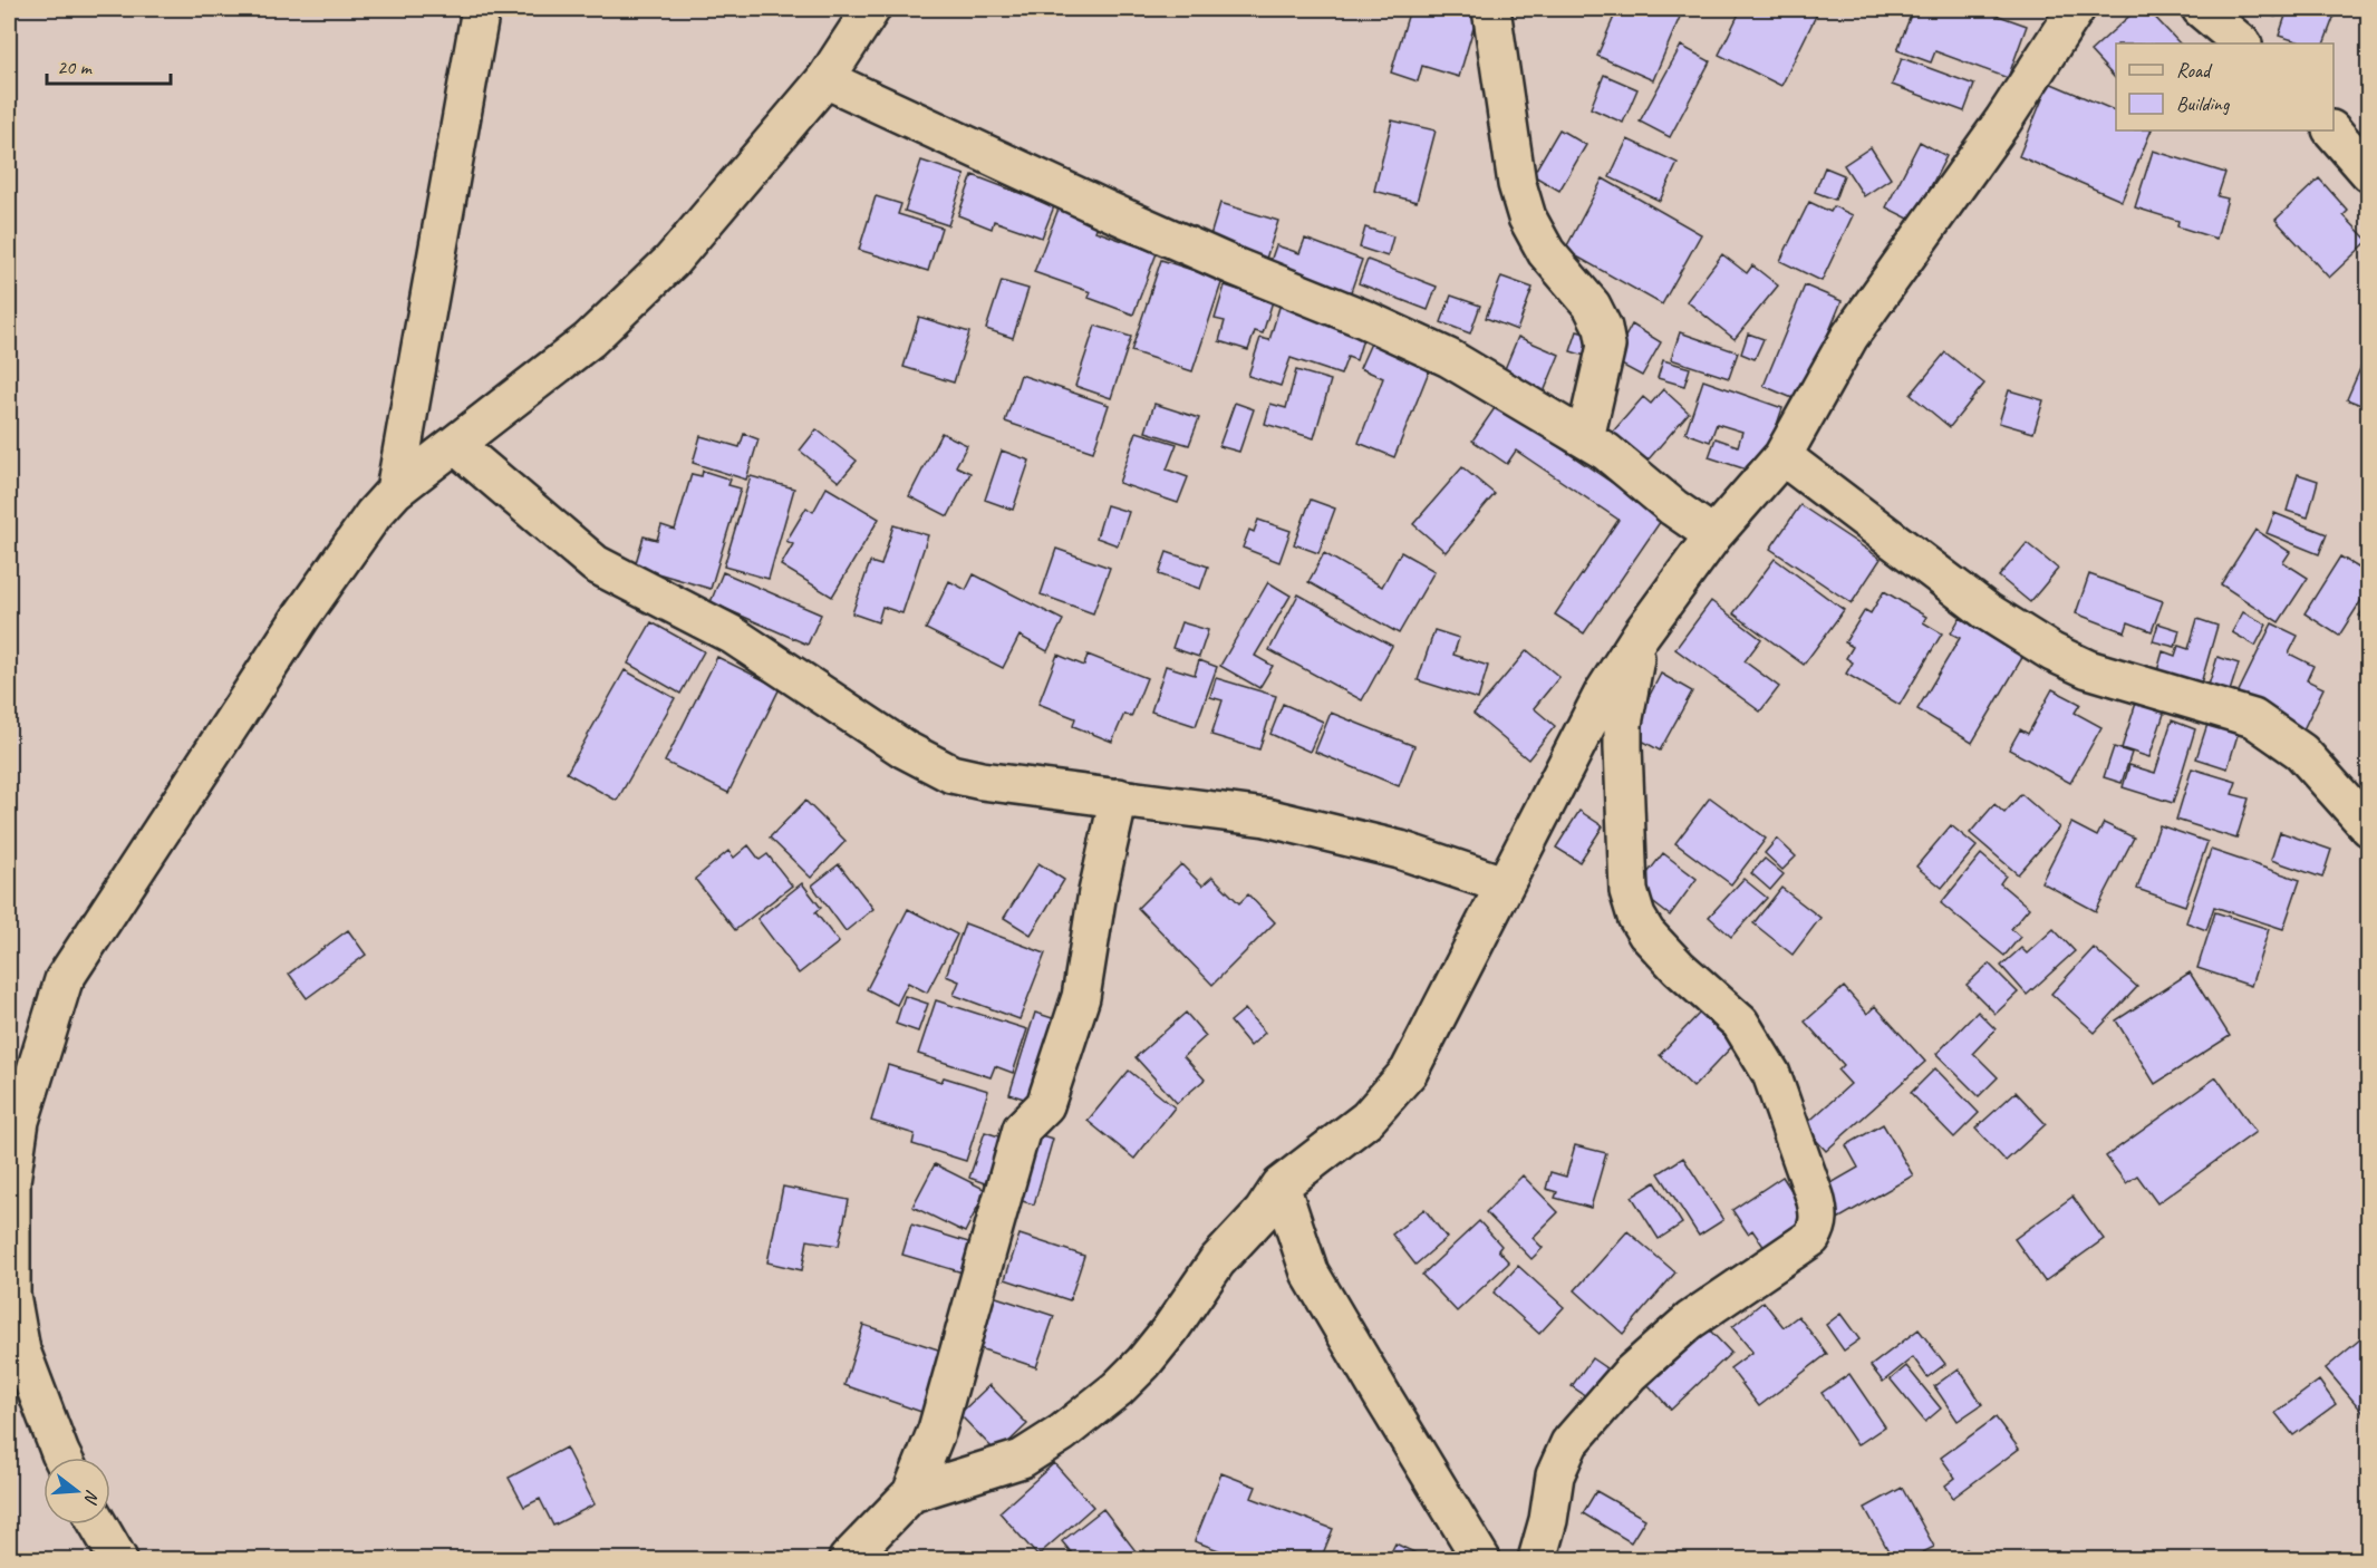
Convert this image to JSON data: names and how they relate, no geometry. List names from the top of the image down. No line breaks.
{"legend":["Road","Building"],"scale_bar":"20 m","north":"right"}
